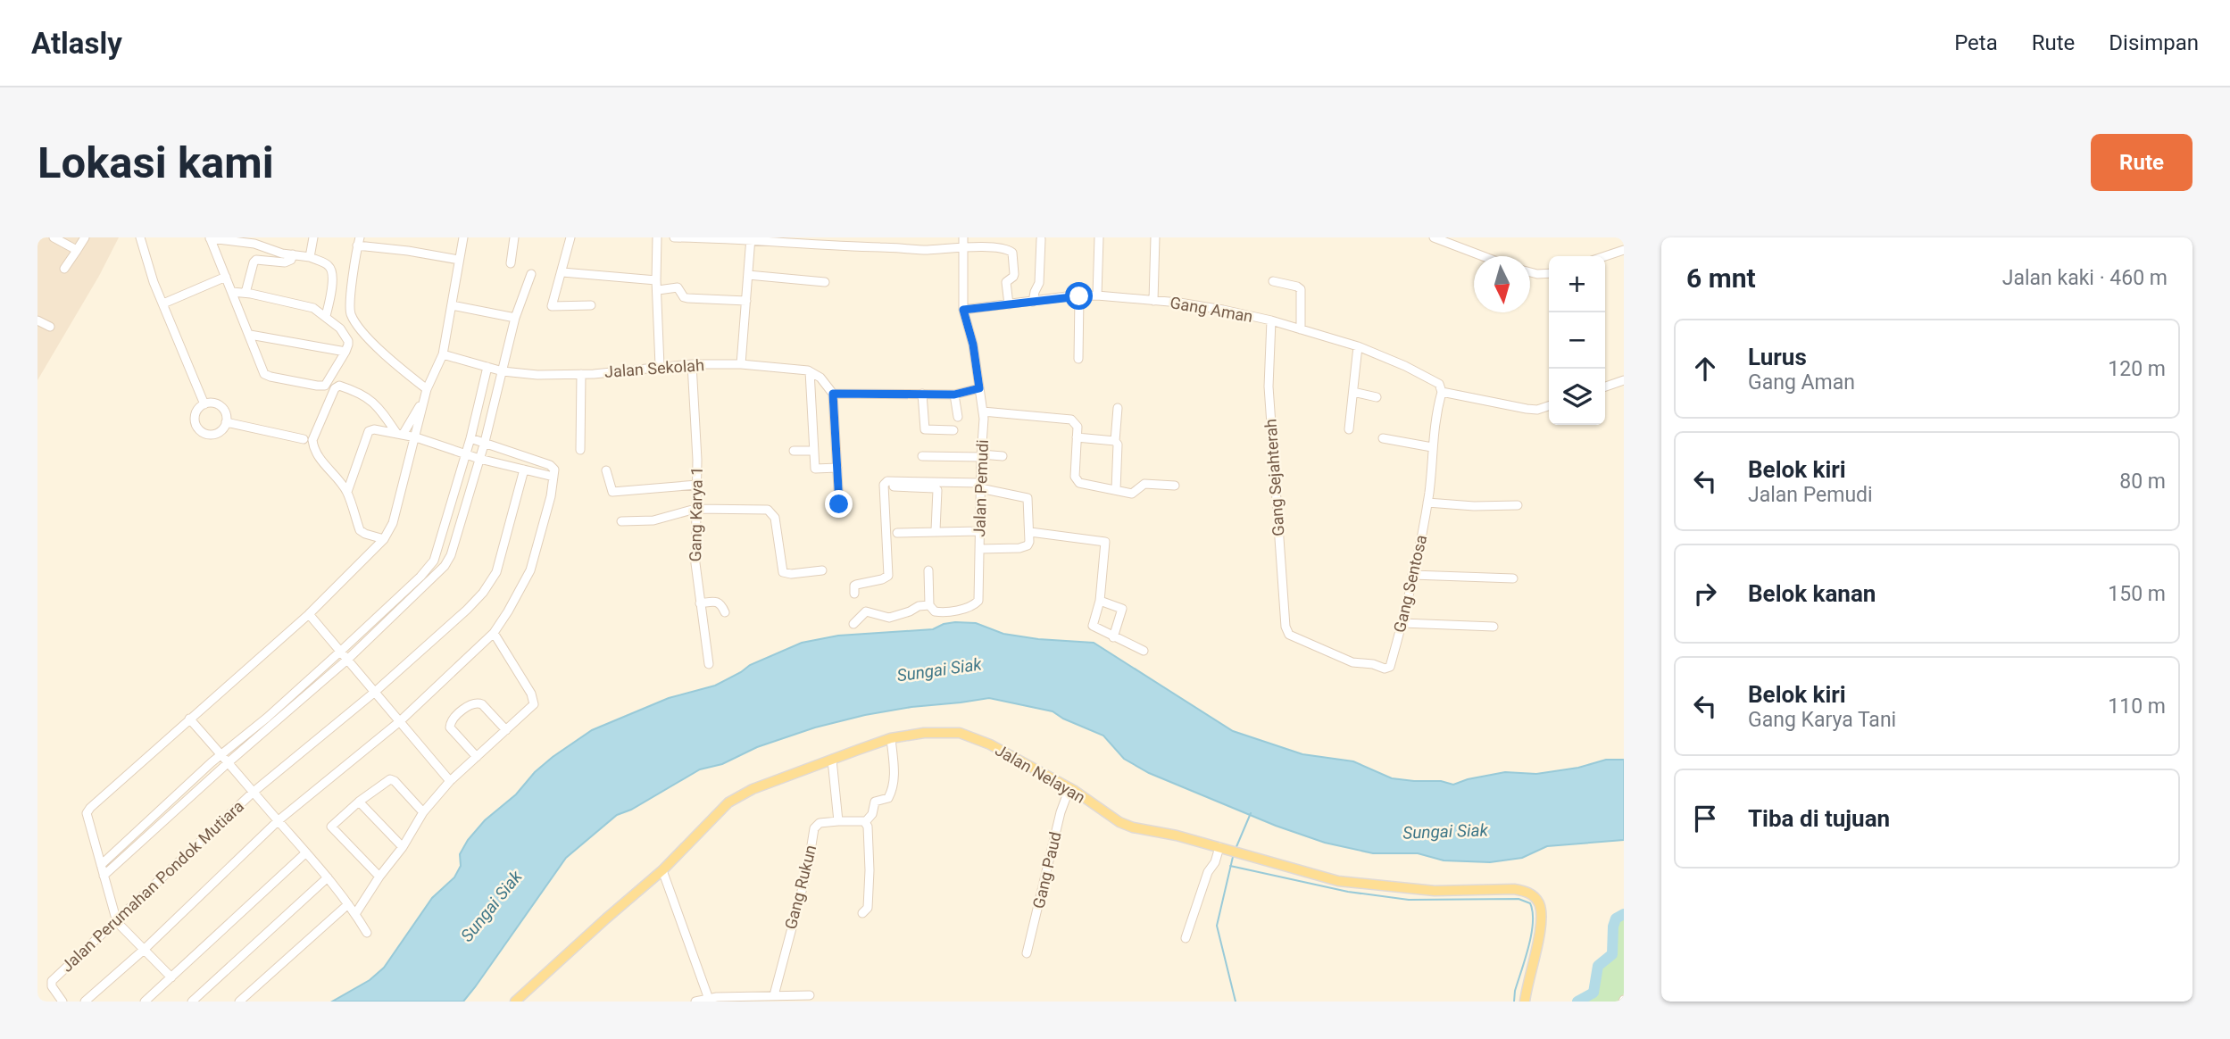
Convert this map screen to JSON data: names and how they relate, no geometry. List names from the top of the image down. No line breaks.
{"streets":{"main road":["Jalan Nelayan"],"street":["Gang Aman","Jalan Sekolah","Gang Sejahterah","Jalan Pemudi","Gang Karya 1","Gang Sentosa","Gang Paud","Jalan Perumahan Pondok Mutiara","Gang Rukun"]},"crossings":[["Gang Aman","Gang Sejahterah"],["Gang Aman","Jalan Pemudi"],["Gang Aman","Gang Sentosa"],["Jalan Sekolah","Gang Karya 1"],["Gang Sejahterah","Gang Sentosa"],["Jalan Nelayan","Gang Paud"]],"water":["Sungai Siak"],"north":"bottom","page":{"header":"Atlasly","nav":["Peta","Rute","Disimpan"],"buttons":"Rute","title":"Lokasi kami","heading":["6 mnt","Jalan kaki · 460 m"],"map_buttons":["+","−"],"list":[["Lurus","Gang Aman","120 m"],["Belok kiri","Jalan Pemudi","80 m"],["Belok kanan","150 m"],["Belok kiri","Gang Karya Tani","110 m"],"Tiba di tujuan"]}}
